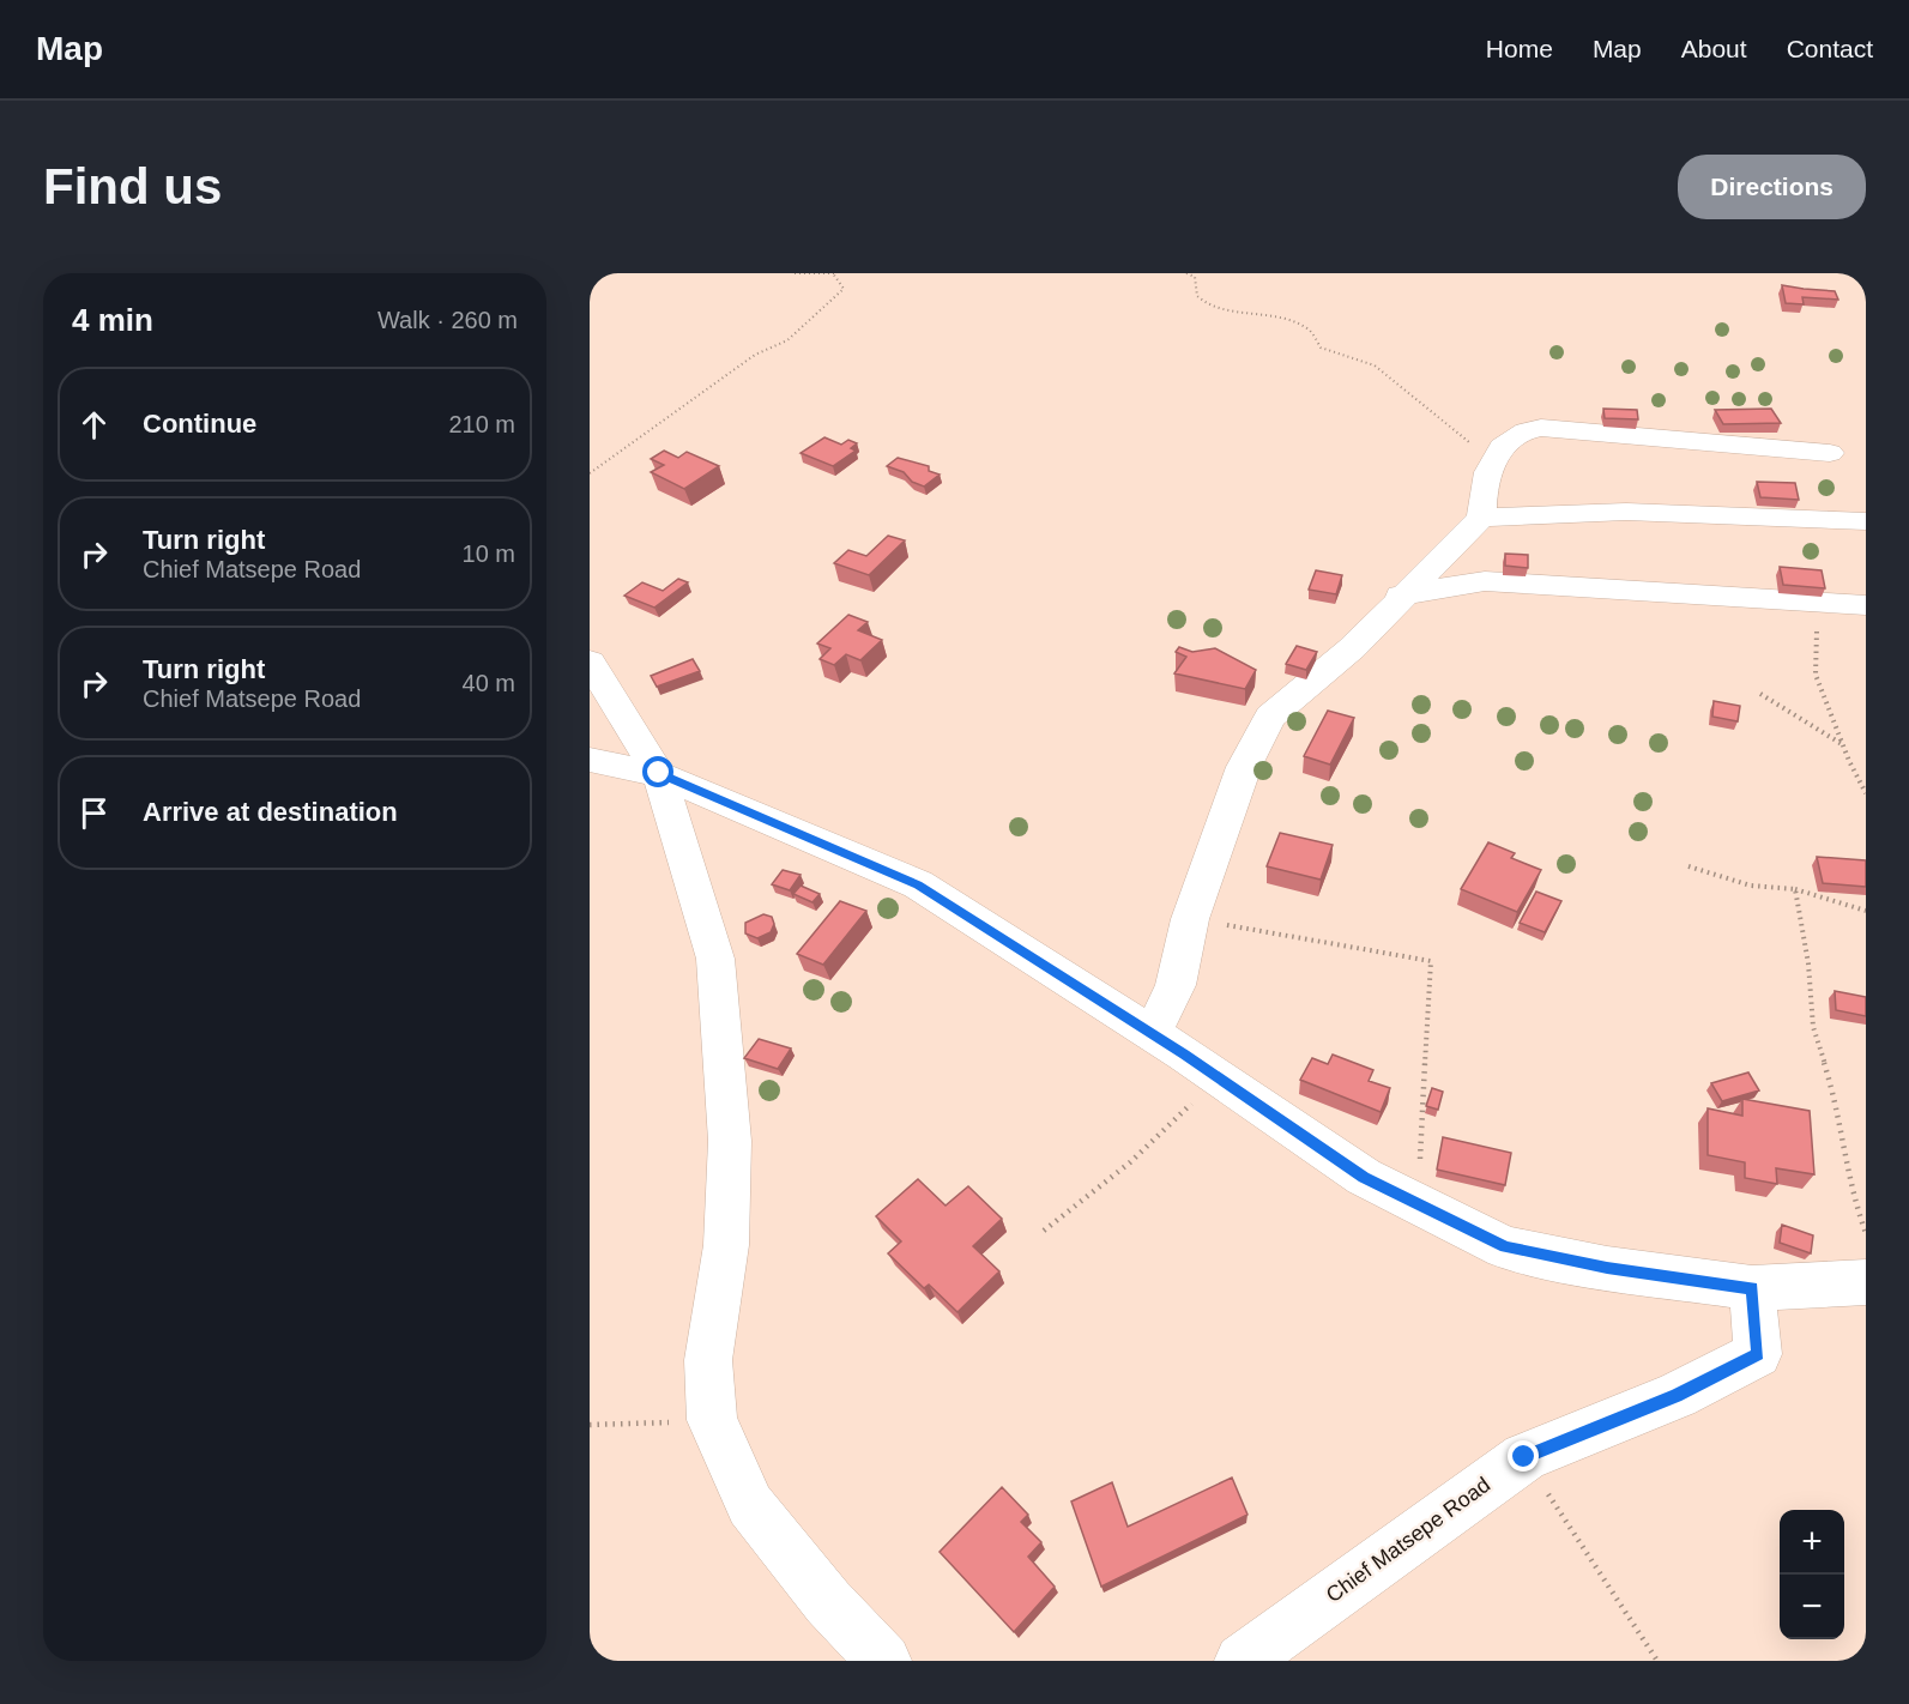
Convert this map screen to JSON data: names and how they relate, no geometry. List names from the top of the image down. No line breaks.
{"streets":{"street":["Chief Matsepe Road"]},"page":{"header":"Map","nav":["Home","Map","About","Contact"],"buttons":"Directions","title":"Find us","heading":["4 min","Walk · 260 m"],"list":[["Continue","210 m"],["Turn right","Chief Matsepe Road","10 m"],["Turn right","Chief Matsepe Road","40 m"],"Arrive at destination"],"map_buttons":["+","−"]}}
